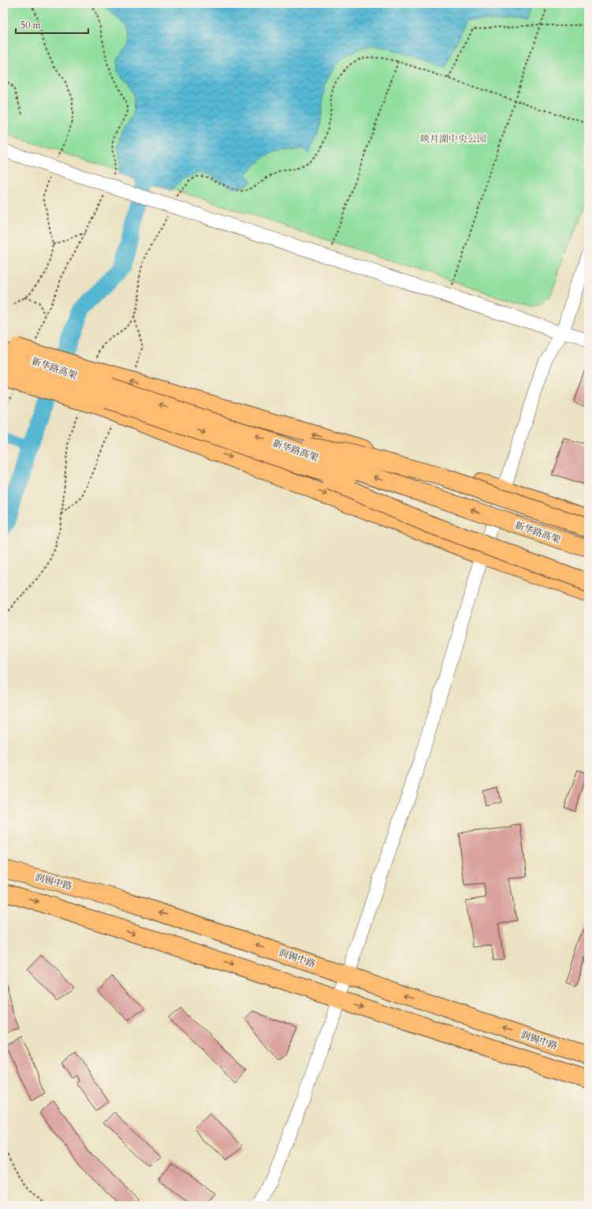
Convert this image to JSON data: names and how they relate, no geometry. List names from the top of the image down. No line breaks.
{"streets":{"main road":["新华路高架","润锡中路"]},"parks":["映月湖中央公园"],"scale_bar":"50 m"}
